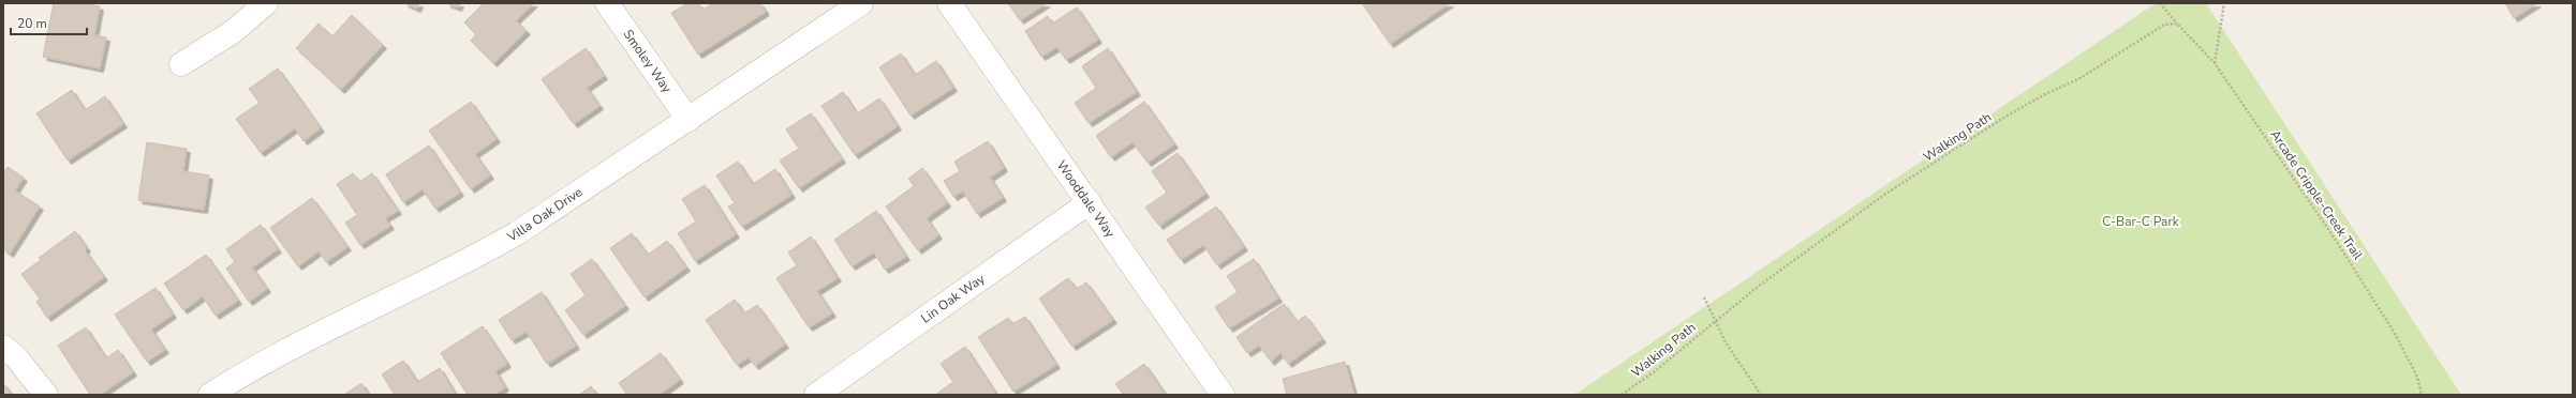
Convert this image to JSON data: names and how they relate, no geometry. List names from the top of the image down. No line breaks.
{"streets":{"street":["Smoley Way","Wooddale Way","Villa Oak Drive","Lin Oak Way"],"path":["Walking Path","Arcade Cripple-Creek Trail"]},"crossings":[["Smoley Way","Villa Oak Drive"],["Wooddale Way","Lin Oak Way"]],"parks":["C-Bar-C Park"],"scale_bar":"20 m"}
